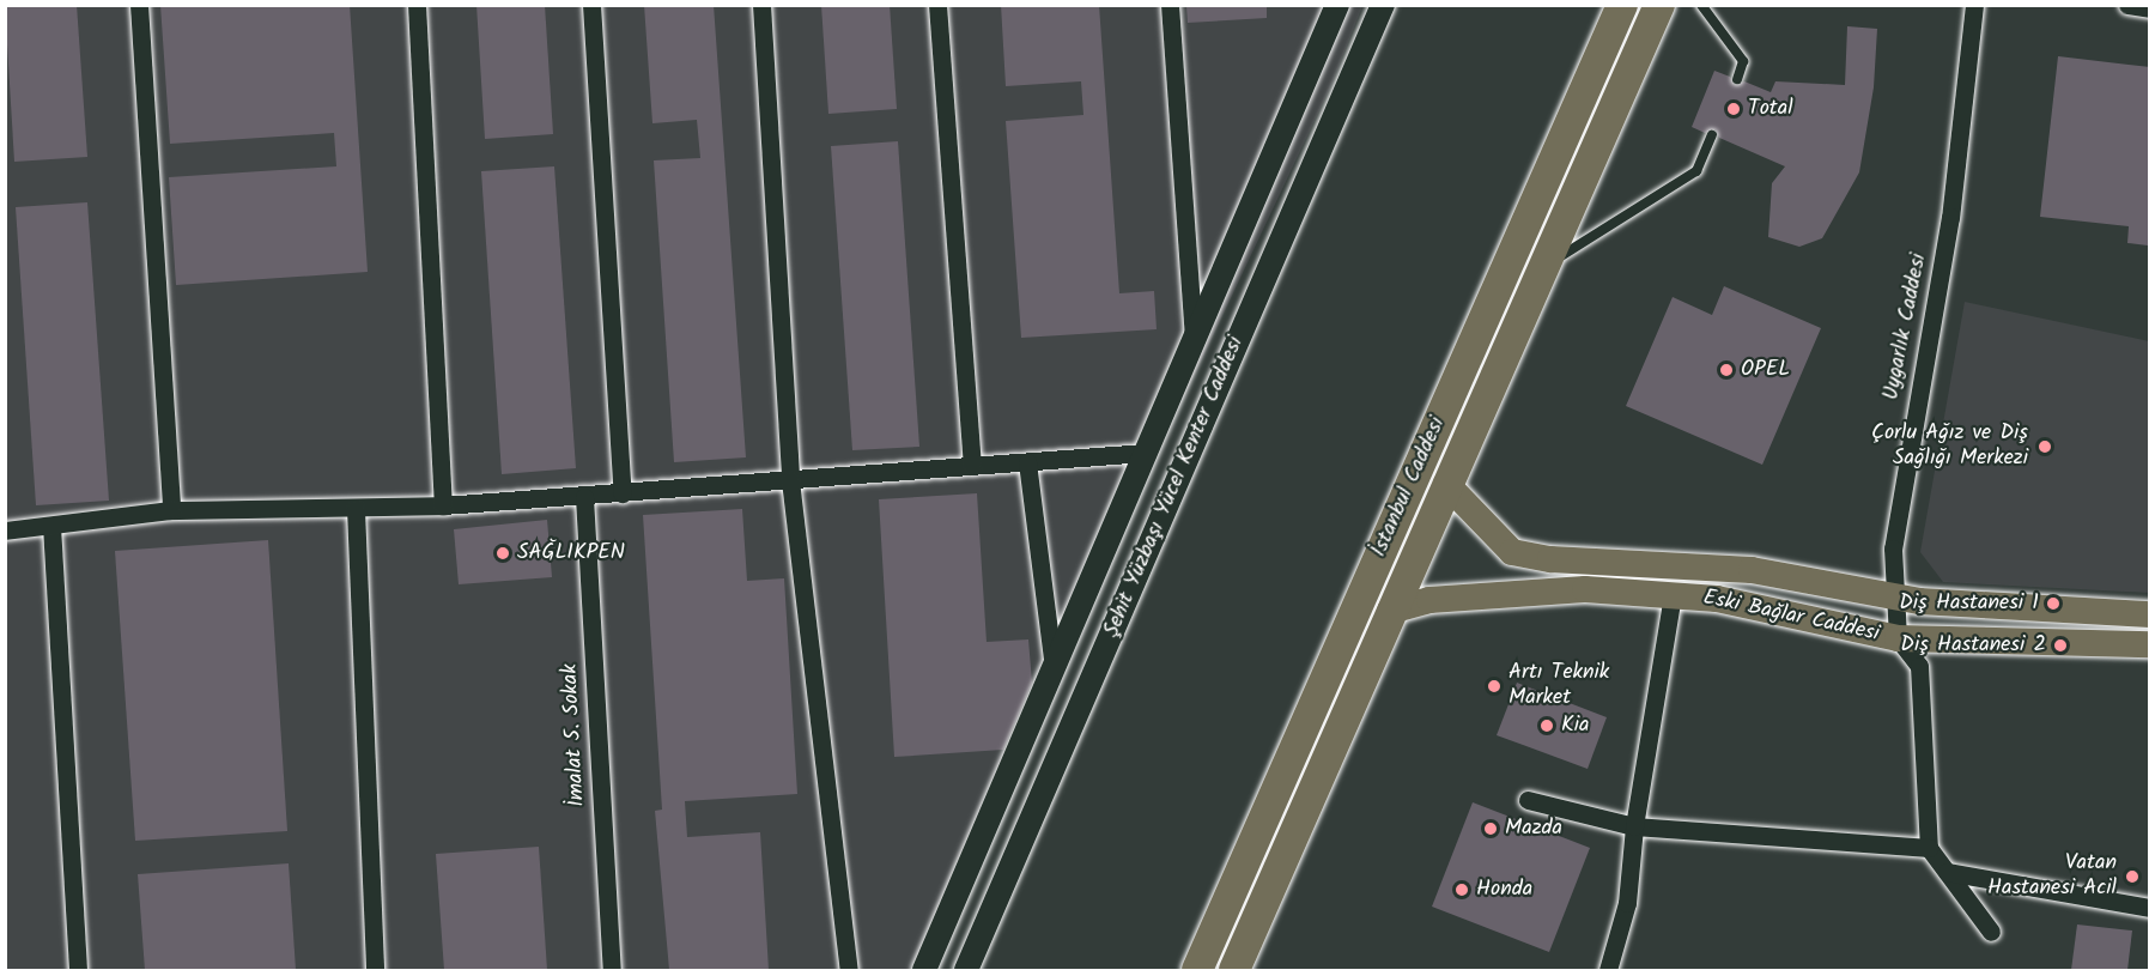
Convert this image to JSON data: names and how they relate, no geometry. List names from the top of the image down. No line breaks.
{"streets":{"highway":["İstanbul Caddesi"],"main road":["Eski Bağlar Caddesi"],"street":["Uygarlık Caddesi","Şehit Yüzbaşı Yücel Kenter Caddesi","İmalat 5. Sokak"]},"crossings":[["Uygarlık Caddesi","Eski Bağlar Caddesi"],["İstanbul Caddesi","Eski Bağlar Caddesi"]],"places":["Total","OPEL","Çorlu Ağız ve Diş Sağlığı Merkezi","SAĞLIKPEN","Diş Hastanesi 1","Diş Hastanesi 2","Artı Teknik Market","Kia","Mazda","Vatan Hastanesi Acil","Honda"]}
